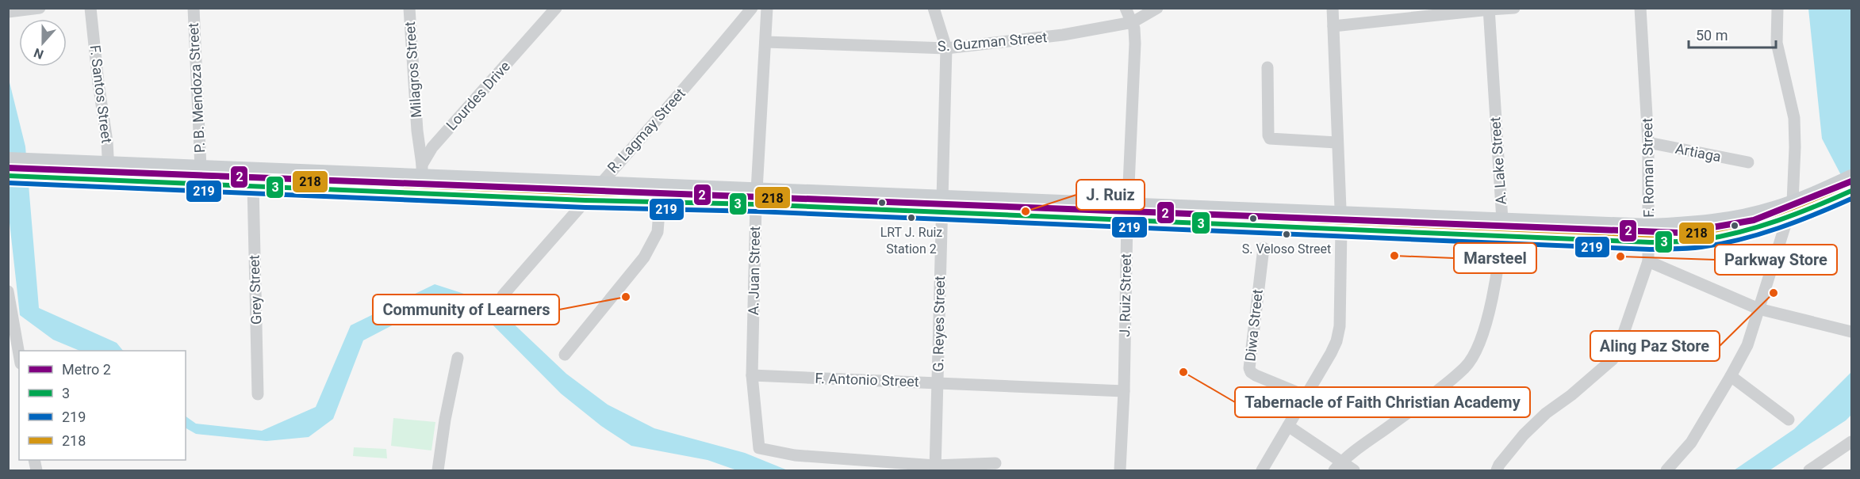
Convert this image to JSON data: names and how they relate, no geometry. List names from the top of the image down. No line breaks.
{"streets":{"street":["S. Guzman Street","Milagros Street","P. B. Mendoza Street","F. Santos Street","Lourdes Drive","R. Lagmay Street","Artiaga","A. Lake Street","F. Roman Street","A. Juan Street","Grey Street","J. Ruiz Street","G. Reyes Street","Diwa Street","F. Antonio Street"]},"crossings":[["S. Guzman Street","A. Juan Street"],["S. Guzman Street","J. Ruiz Street"],["S. Guzman Street","G. Reyes Street"],["Milagros Street","Lourdes Drive"],["Artiaga","F. Roman Street"],["A. Juan Street","G. Reyes Street"],["A. Juan Street","F. Antonio Street"],["J. Ruiz Street","F. Antonio Street"],["G. Reyes Street","F. Antonio Street"]],"places":["J. Ruiz","LRT J. Ruiz Station 2","S. Veloso Street","Marsteel","Parkway Store","Aling Paz Store","Community of Learners","Tabernacle of Faith Christian Academy"],"lines":["metro line 2","transit line 218","transit line 3","transit line 219"],"legend":["Metro 2","3","219","218"],"scale_bar":"50 m","north":"bottom"}
